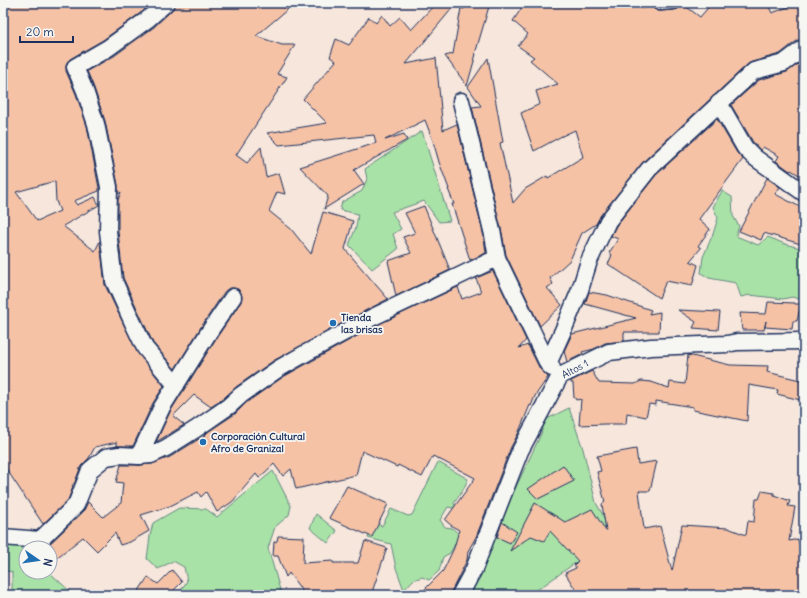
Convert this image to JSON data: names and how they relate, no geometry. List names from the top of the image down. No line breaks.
{"streets":{"street":["Altos 1"]},"places":["Tienda las brisas","Corporación Cultural Afro de Granizal"],"scale_bar":"20 m","north":"right"}
